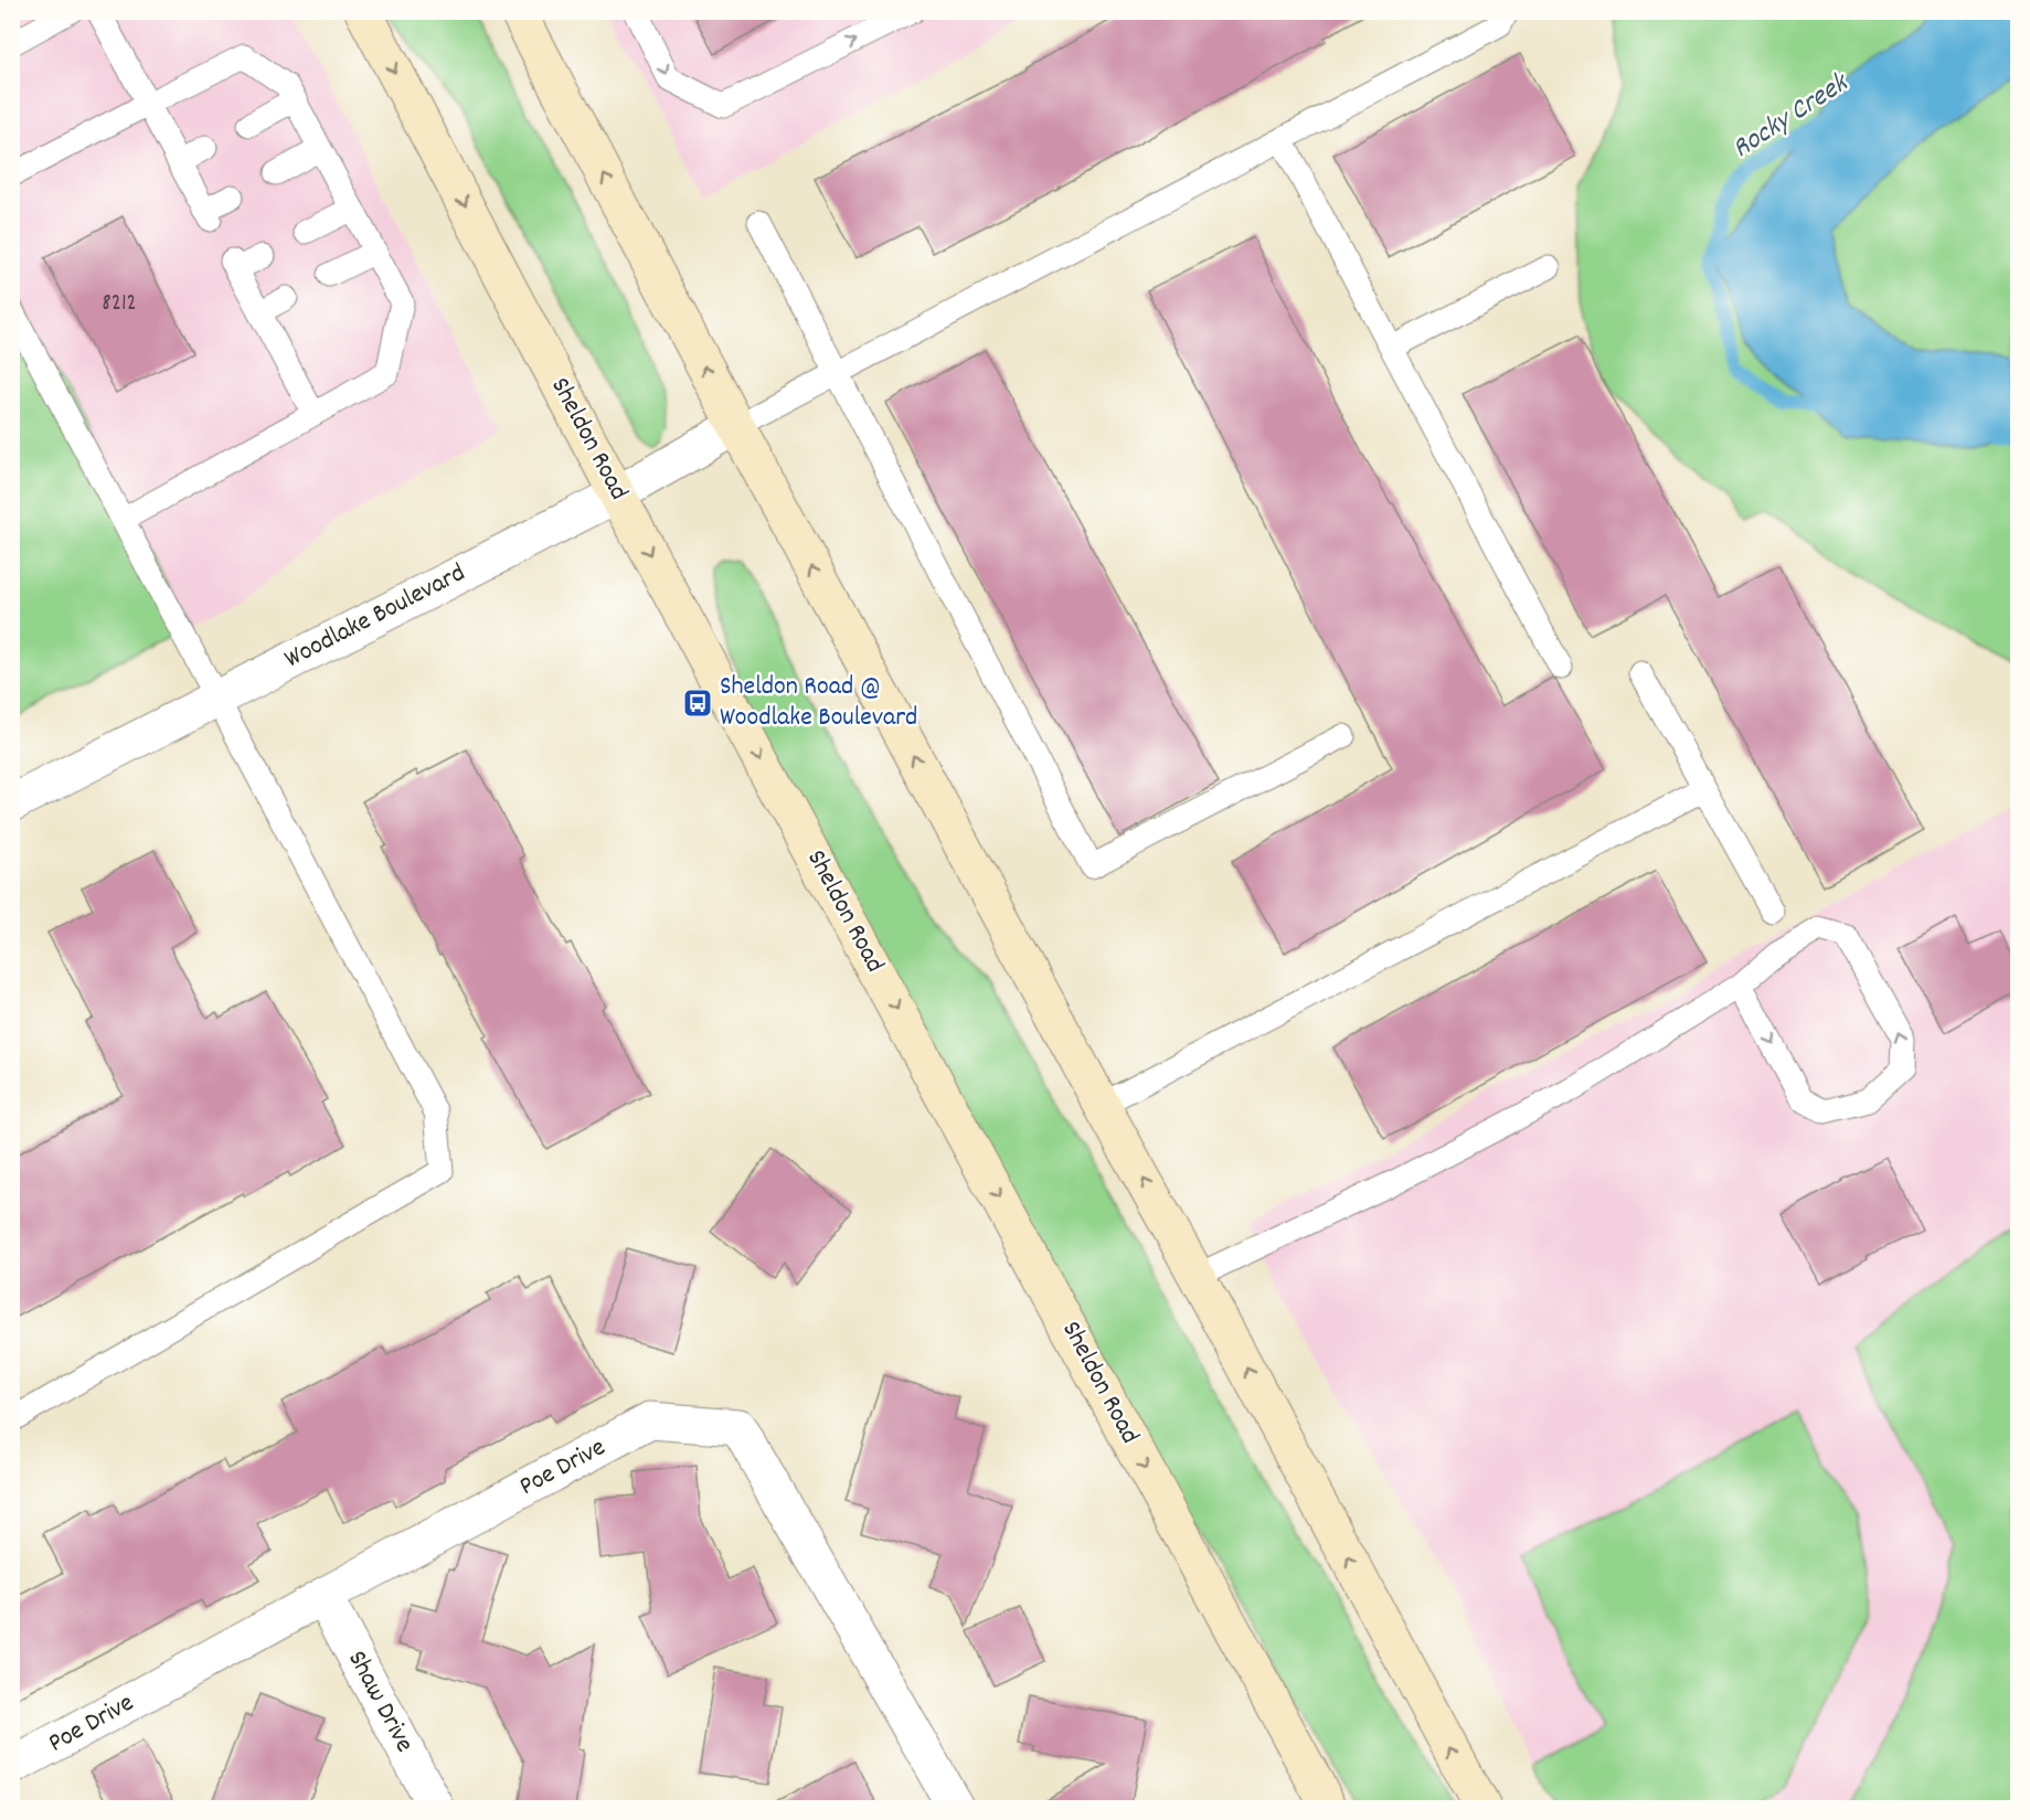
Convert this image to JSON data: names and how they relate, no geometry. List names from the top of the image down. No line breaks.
{"streets":{"main road":["Sheldon Road"],"street":["Woodlake Boulevard","Poe Drive","Shaw Drive"]},"crossings":[["Sheldon Road","Woodlake Boulevard"],["Poe Drive","Shaw Drive"]],"water":["Rocky Creek"],"places":{"bus stop":["Sheldon Road @ Woodlake Boulevard"]},"house_numbers":["8212"]}
